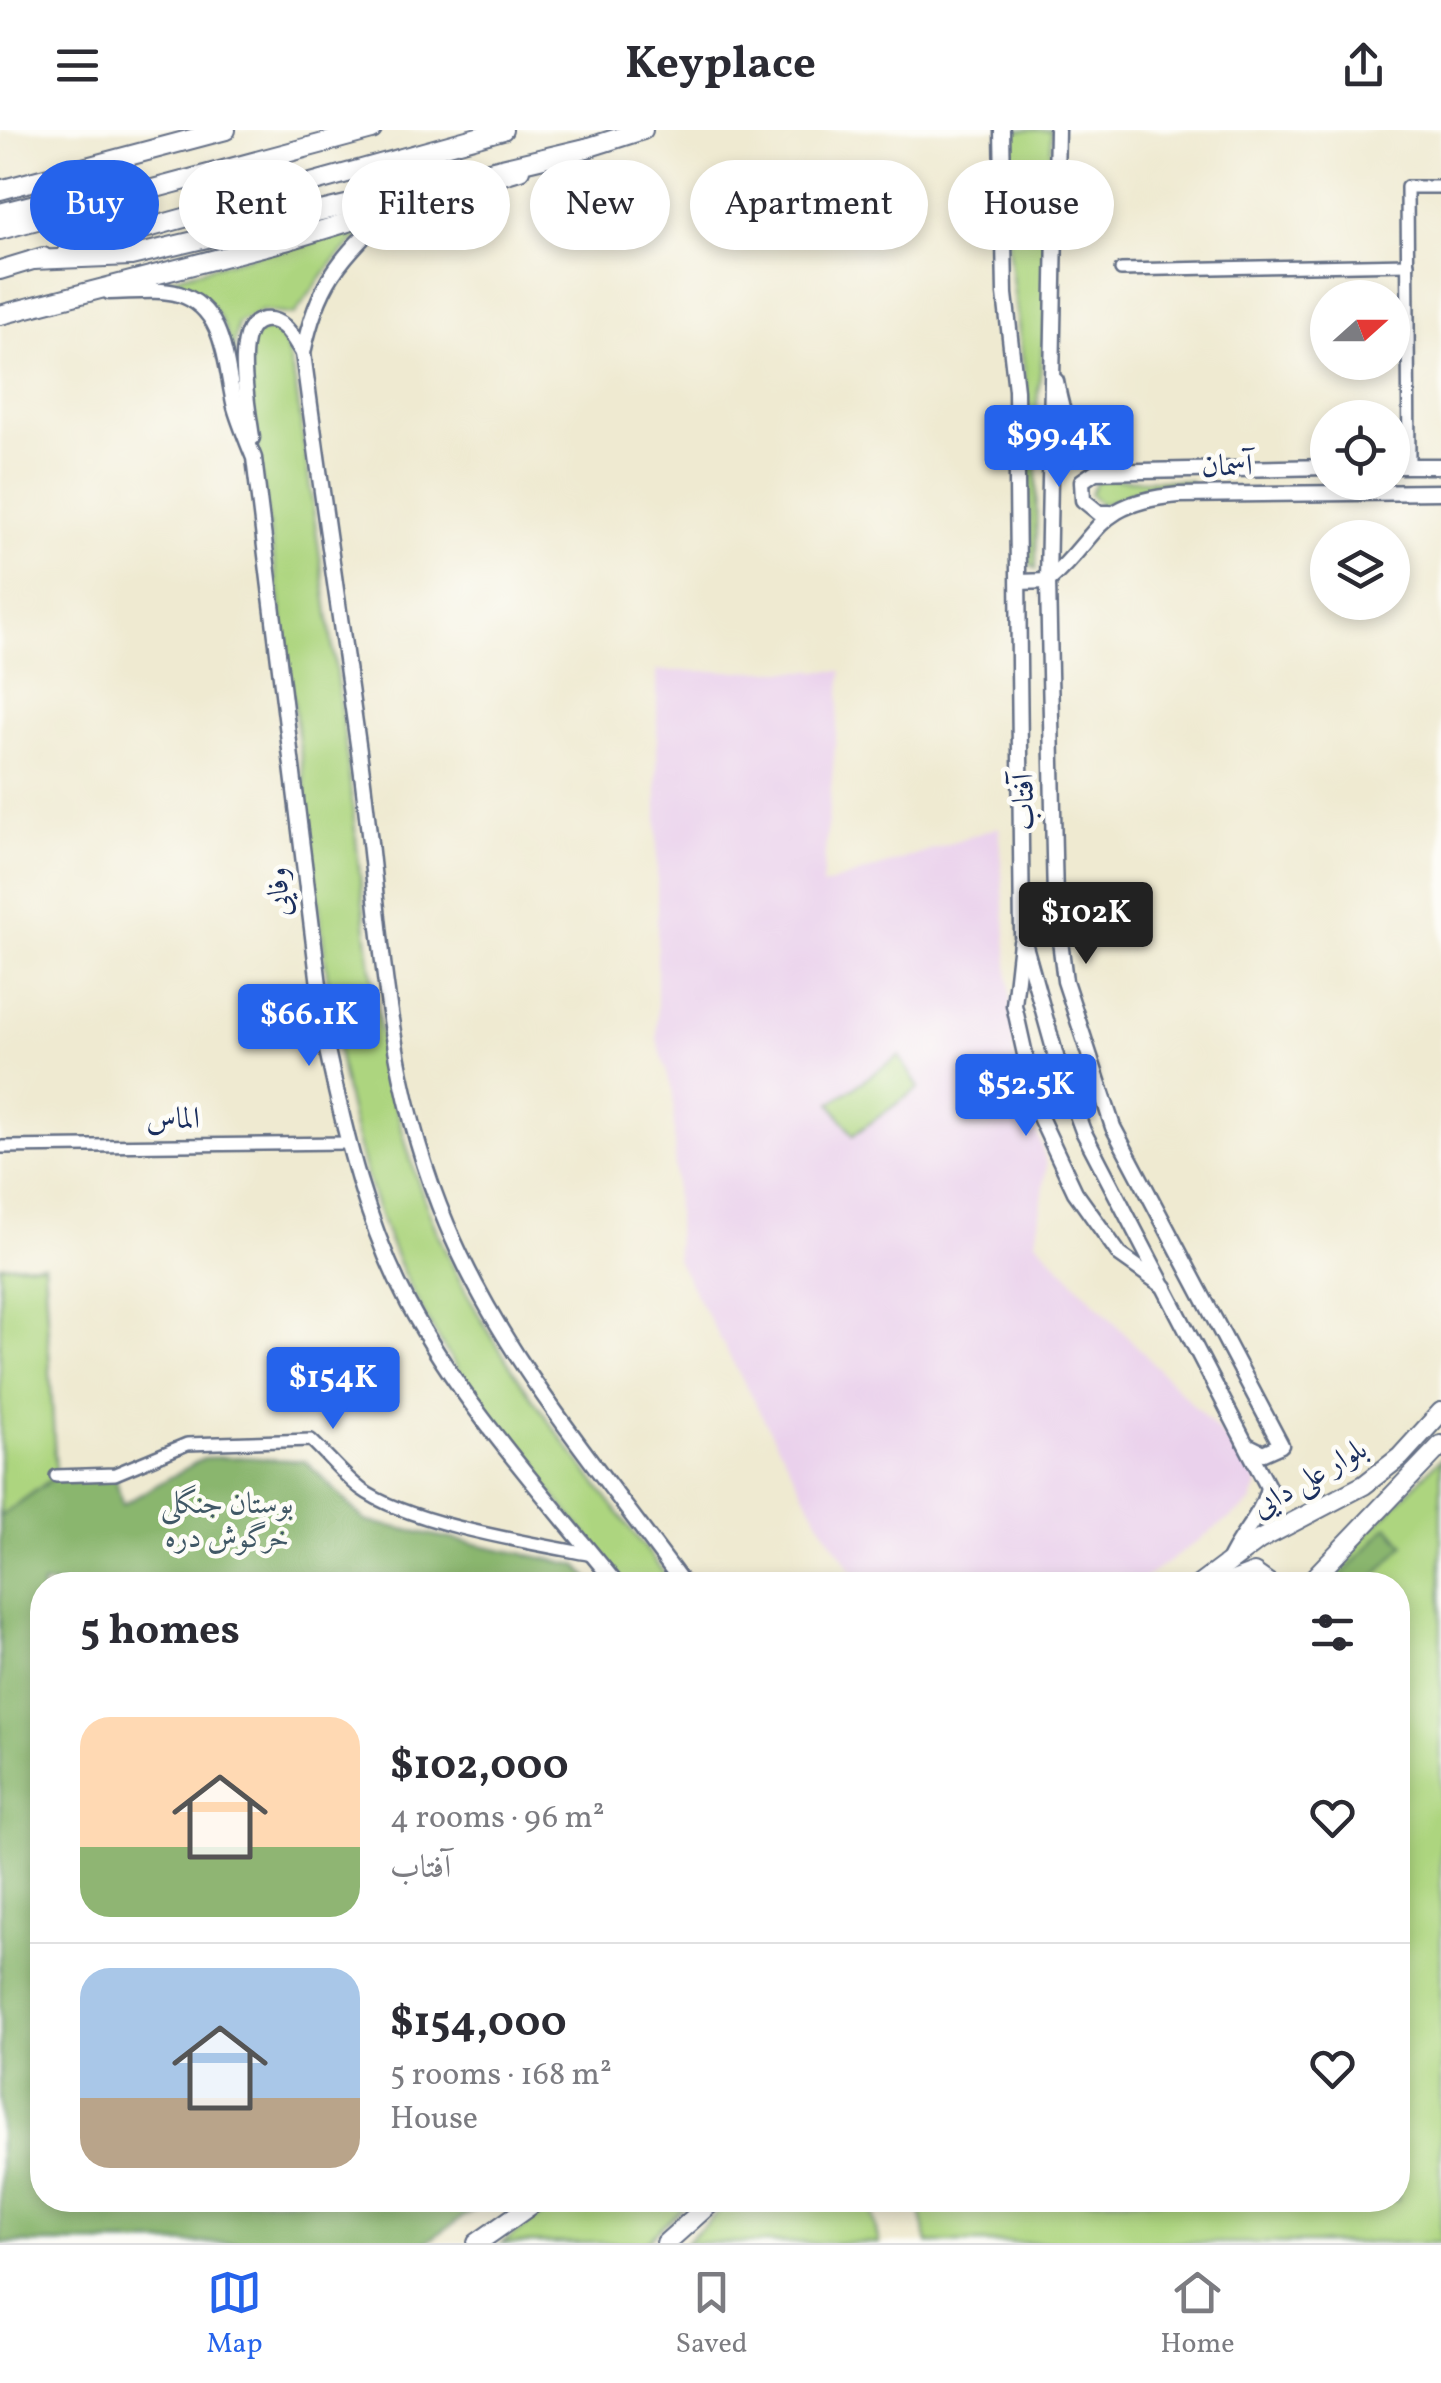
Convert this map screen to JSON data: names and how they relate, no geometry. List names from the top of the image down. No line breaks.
{"streets":{"main road":["بلوار علی دایی"],"street":["آسمان","آفتاب","وفایی","الماس"]},"crossings":[["آسمان","آفتاب"],["آفتاب","بلوار علی دایی"],["وفایی","الماس"]],"parks":["بوستان جنگلی خرگوش دره"],"north":"right","page":{"header":"Keyplace","chip":["Buy","Rent","Filters","New","Apartment","House"],"price":["$99.4K","$102K","$66.1K","$52.5K","$154K"],"heading":"5 homes","list":[{"name":"$102,000","note":"4 rooms · 96 m² · آفتاب"},{"name":"$154,000","note":"5 rooms · 168 m² · House"}],"tabs":["Map","Saved","Home"]}}
